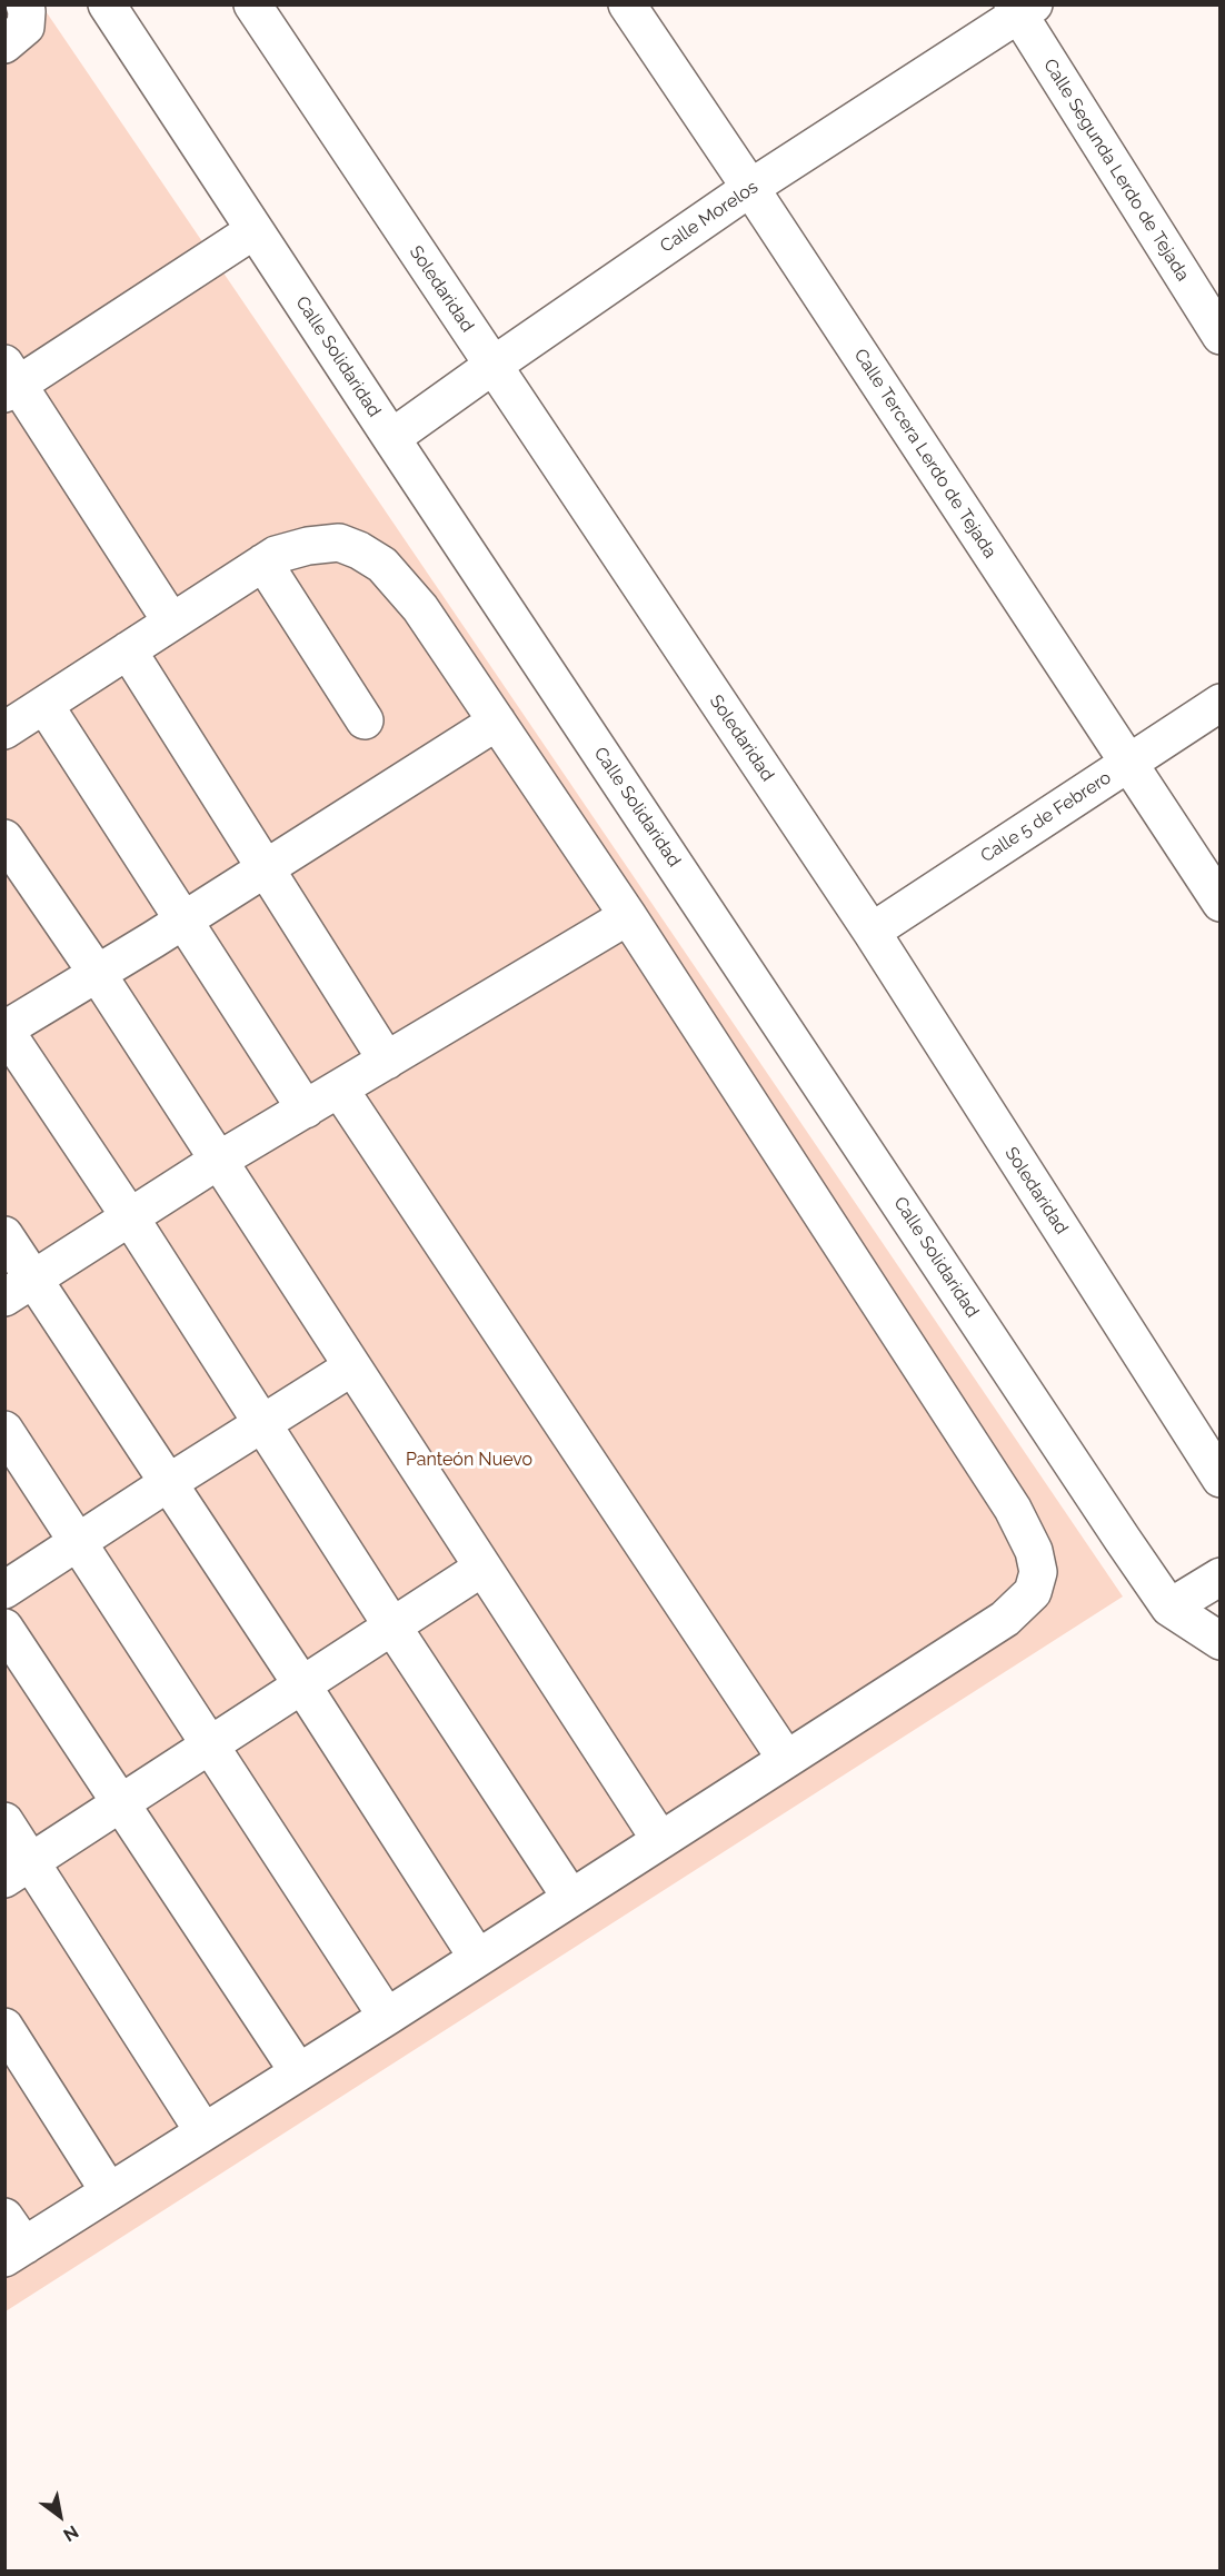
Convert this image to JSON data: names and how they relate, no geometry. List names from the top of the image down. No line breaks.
{"streets":{"street":["Calle Segunda Lerdo de Tejada","Calle Morelos","Soledaridad","Calle Solidaridad","Calle Tercera Lerdo de Tejada","Calle 5 de Febrero"]},"crossings":[["Calle Segunda Lerdo de Tejada","Calle Morelos"],["Calle Morelos","Soledaridad"],["Calle Morelos","Calle Solidaridad"],["Calle Morelos","Calle Tercera Lerdo de Tejada"],["Soledaridad","Calle 5 de Febrero"],["Calle Tercera Lerdo de Tejada","Calle 5 de Febrero"]],"parks":["Panteón Nuevo"],"north":"bottom right"}
